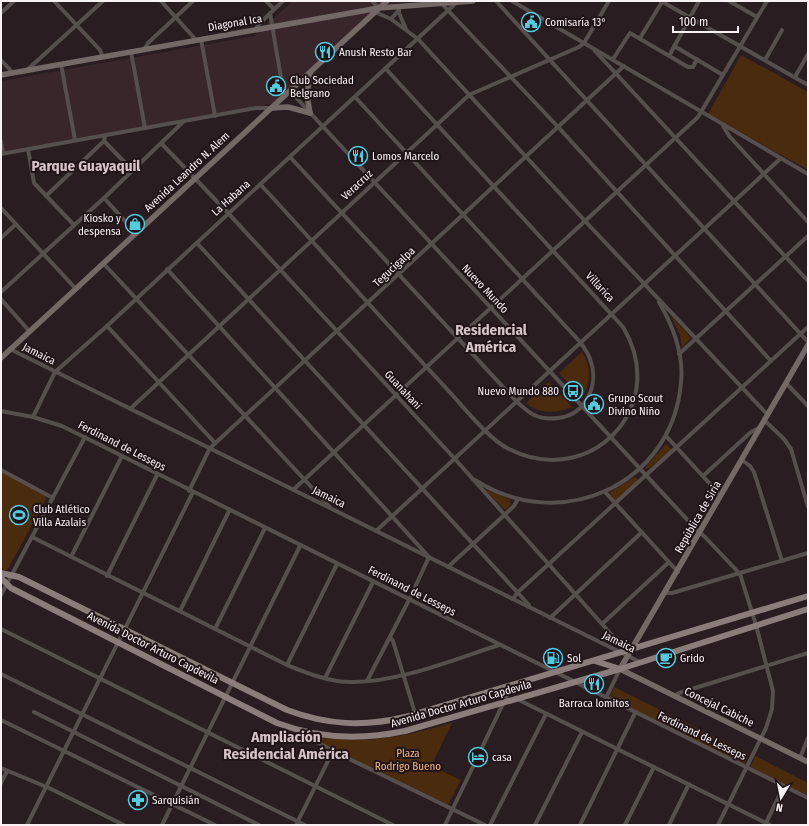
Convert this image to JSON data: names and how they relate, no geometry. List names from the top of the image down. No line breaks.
{"streets":{"main road":["Diagonal Ica","Avenida Leandro N. Alem","República de Siria","Avenida Doctor Arturo Capdevila","Concejal Cabiche"],"street":["Veracruz","La Habana","Tegucigalpa","Villarica","Nuevo Mundo","Jamaica","Guanahani","Ferdinand de Lesseps"]},"crossings":[["Diagonal Ica","Avenida Leandro N. Alem"],["Diagonal Ica","La Habana"],["Avenida Leandro N. Alem","Nuevo Mundo"],["Avenida Leandro N. Alem","Jamaica"],["Avenida Leandro N. Alem","Guanahani"],["Veracruz","Villarica"],["Veracruz","Nuevo Mundo"],["Veracruz","Jamaica"],["Veracruz","Guanahani"],["La Habana","Villarica"],["La Habana","Nuevo Mundo"],["La Habana","Jamaica"],["La Habana","Guanahani"],["La Habana","Ferdinand de Lesseps"],["Tegucigalpa","Villarica"],["Tegucigalpa","Nuevo Mundo"],["Tegucigalpa","Jamaica"],["Tegucigalpa","Guanahani"],["Tegucigalpa","Ferdinand de Lesseps"],["Tegucigalpa","Avenida Doctor Arturo Capdevila"],["Villarica","Nuevo Mundo"],["Nuevo Mundo","República de Siria"],["Jamaica","Guanahani"],["Jamaica","República de Siria"],["Jamaica","Avenida Doctor Arturo Capdevila"],["Guanahani","República de Siria"],["Guanahani","Avenida Doctor Arturo Capdevila"],["Ferdinand de Lesseps","República de Siria"],["Ferdinand de Lesseps","Avenida Doctor Arturo Capdevila"],["República de Siria","Avenida Doctor Arturo Capdevila"],["República de Siria","Concejal Cabiche"],["Avenida Doctor Arturo Capdevila","Concejal Cabiche"]],"districts":["Parque Guayaquil","Residencial América","Ampliación Residencial América"],"parks":["Plaza Rodrigo Bueno"],"places":{"public building":["Comisaría 13°","Club Sociedad Belgrano","Grupo Scout Divino Niño"],"restaurant":["Anush Resto Bar","Lomos Marcelo","Barraca lomitos"],"shop":["Kiosko y despensa"],"bus stop":["Nuevo Mundo 880"],"sports":["Club Atlético Villa Azalais"],"fuel station":["Sol"],"cafe":["Grido"],"hotel":["casa"],"pharmacy":["Sarquisián"]},"scale_bar":"100 m","north":"bottom"}
